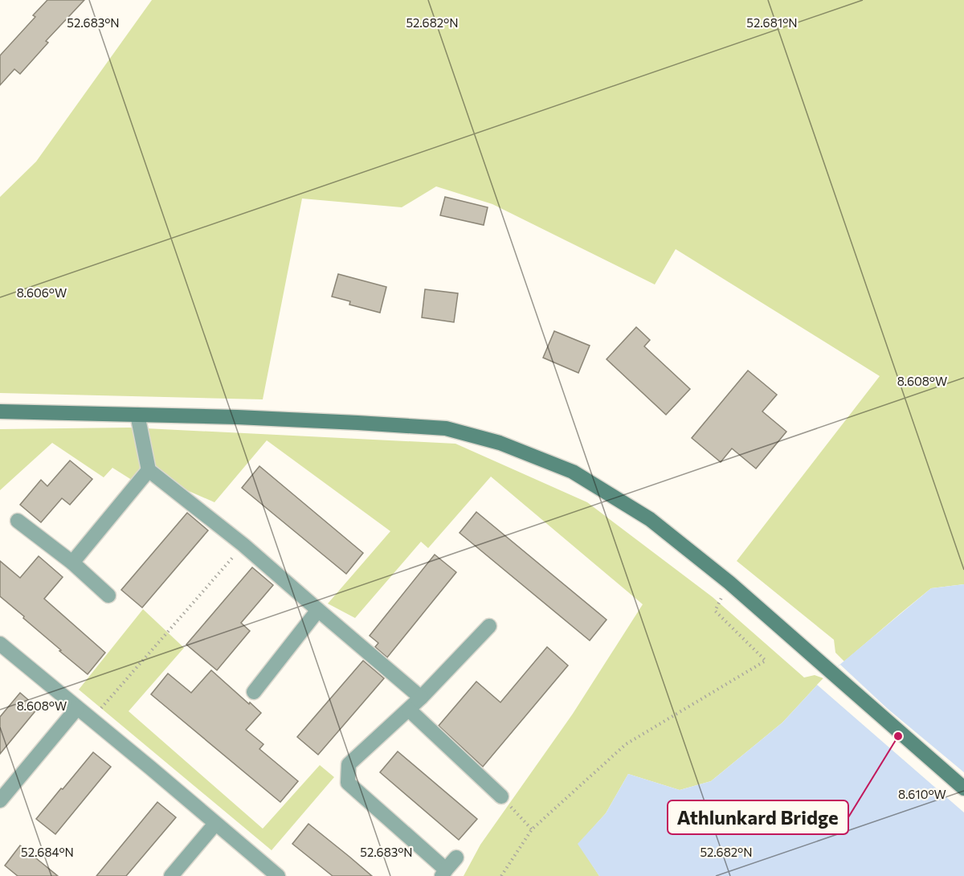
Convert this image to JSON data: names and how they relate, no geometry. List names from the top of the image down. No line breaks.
{"places":["Athlunkard Bridge"],"coordinates":["52.683°N","52.682°N","52.681°N","8.606°W","8.608°W","8.610°W","52.684°N"]}
